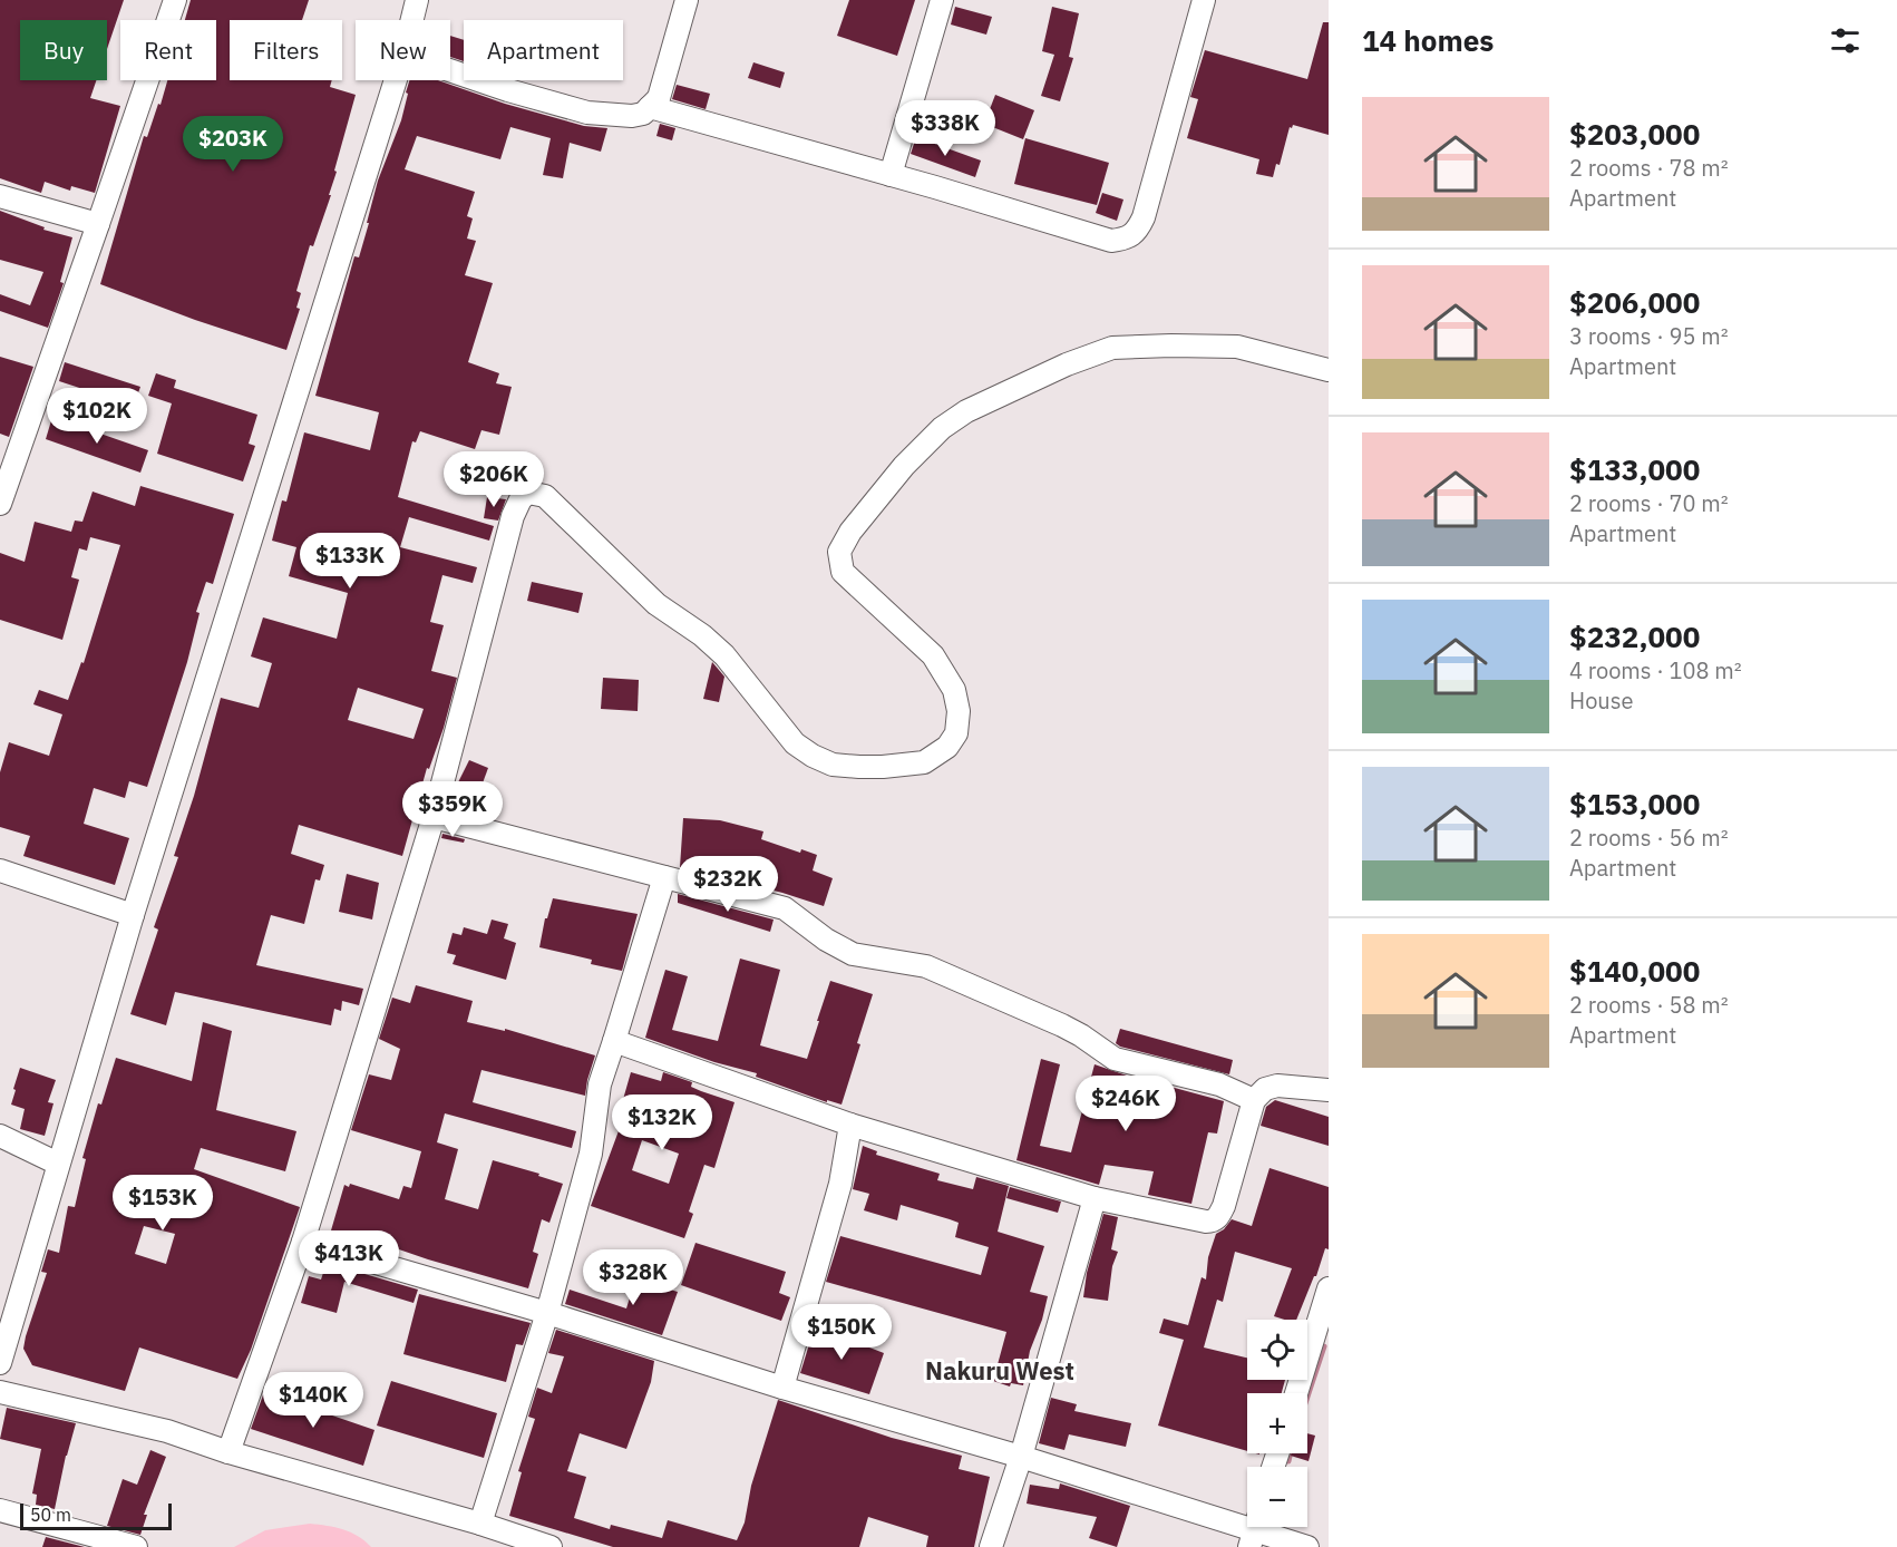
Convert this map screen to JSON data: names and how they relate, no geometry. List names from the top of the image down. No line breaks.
{"districts":["Nakuru West"],"scale_bar":"50 m","page":{"heading":"14 homes","chip":["Buy","Rent","Filters","New","Apartment"],"list":[{"name":"$203,000","note":"2 rooms · 78 m² · Apartment"},{"name":"$206,000","note":"3 rooms · 95 m² · Apartment"},{"name":"$133,000","note":"2 rooms · 70 m² · Apartment"},{"name":"$232,000","note":"4 rooms · 108 m² · House"},{"name":"$153,000","note":"2 rooms · 56 m² · Apartment"},{"name":"$140,000","note":"2 rooms · 58 m² · Apartment"}],"price":["$338K","$203K","$102K","$206K","$133K","$359K","$232K","$246K","$132K","$153K","$413K","$328K","$150K","$140K"],"map_buttons":["+","−"],"scale":"50 m"}}
